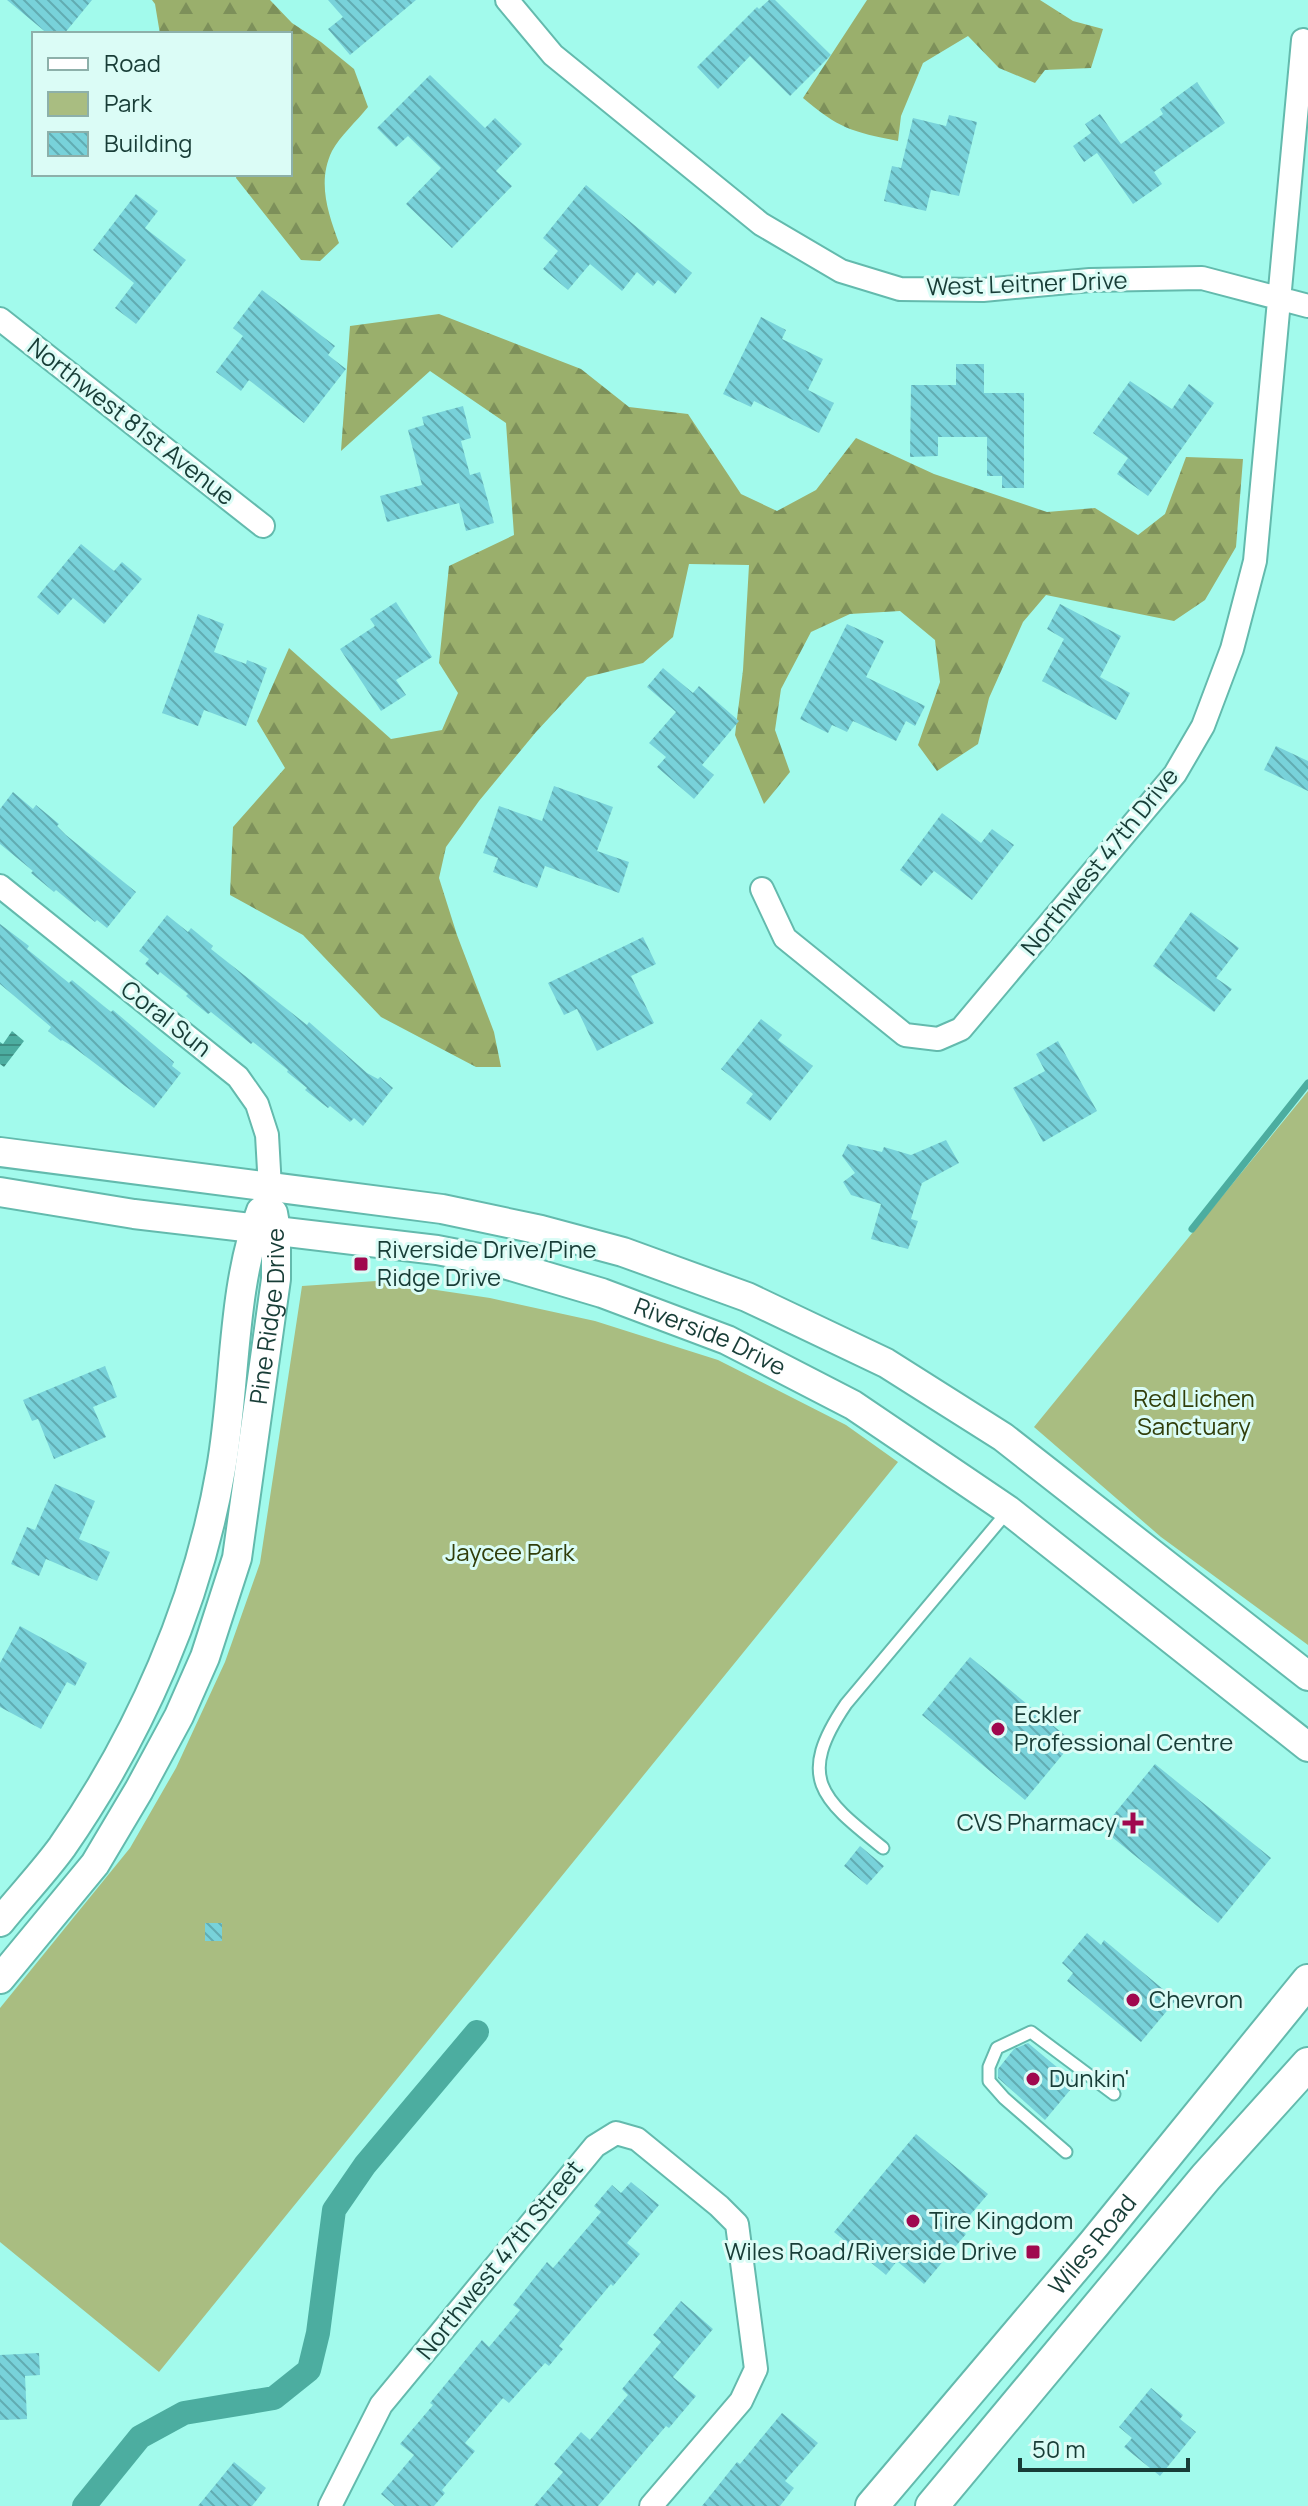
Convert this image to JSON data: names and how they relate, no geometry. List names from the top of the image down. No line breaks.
{"streets":{"main road":["Wiles Road"],"street":["West Leitner Drive","Northwest 81st Avenue","Northwest 47th Drive","Coral Sun","Pine Ridge Drive","Riverside Drive","Northwest 47th Street"]},"crossings":[["West Leitner Drive","Northwest 47th Drive"],["Coral Sun","Pine Ridge Drive"],["Coral Sun","Riverside Drive"],["Pine Ridge Drive","Riverside Drive"]],"parks":["Red Lichen Sanctuary","Jaycee Park"],"places":{"transit":["Riverside Drive/Pine Ridge Drive","Wiles Road/Riverside Drive"],"other":["Eckler Professional Centre","Chevron","Dunkin'","Tire Kingdom"],"health":["CVS Pharmacy"]},"legend":["Road","Park","Building"],"scale_bar":"50 m"}
